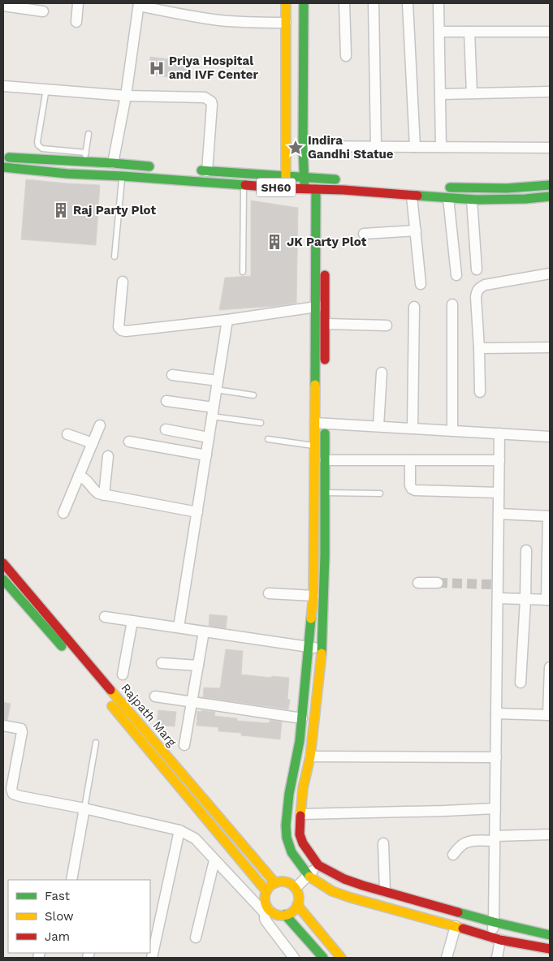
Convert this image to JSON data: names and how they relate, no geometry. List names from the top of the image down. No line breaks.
{"streets":{"street":["SH60","Rajpath Marg"]},"places":{"hospital":["Priya Hospital and IVF Center"],"place":["Indira Gandhi Statue"],"building":["Raj Party Plot","JK Party Plot"]},"legend":["Fast","Slow","Jam"]}
